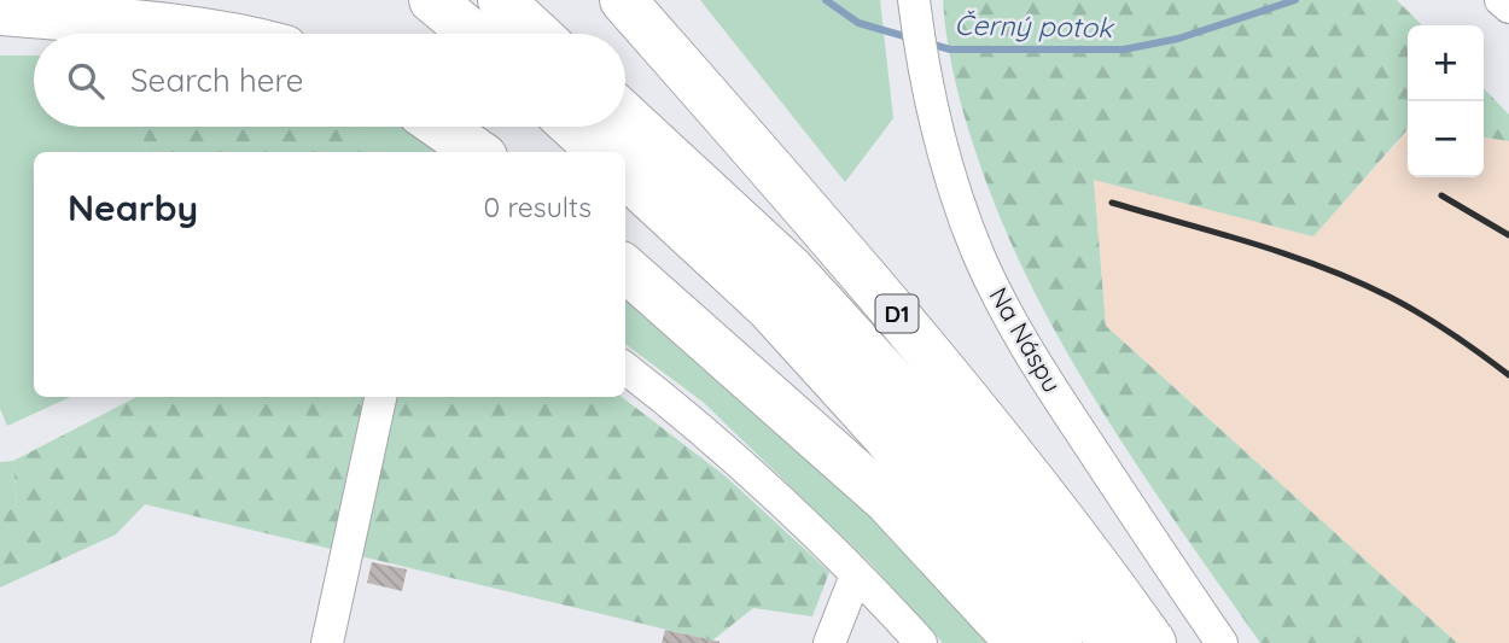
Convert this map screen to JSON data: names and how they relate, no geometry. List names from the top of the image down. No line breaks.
{"streets":{"highway":["D1"],"street":["Na Náspu"]},"water":["Černý potok"],"page":{"map_buttons":["+","−"],"search":"Search here","heading":["Nearby","0 results"]}}
